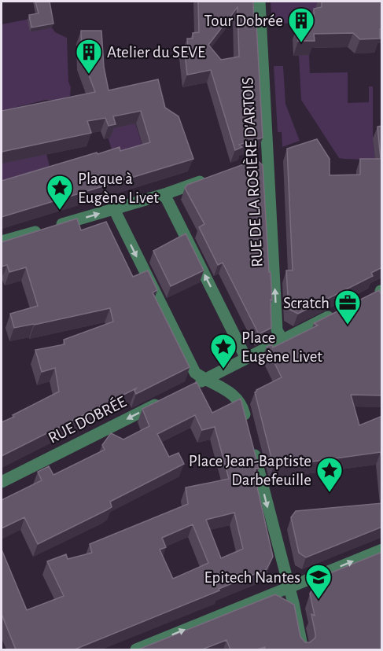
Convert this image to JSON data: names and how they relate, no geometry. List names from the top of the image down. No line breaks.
{"streets":{"street":["RUE DE LA ROSIÈRE D'ARTOIS","RUE DOBRÉE"]},"one_way":["RUE DOBRÉE"],"places":{"building":["Tour Dobrée","Atelier du SEVE"],"place":["Plaque à Eugène Livet","Place Eugène Livet","Place Jean-Baptiste Darbefeuille"],"office":["Scratch"],"school or university":["Epitech Nantes"]}}
